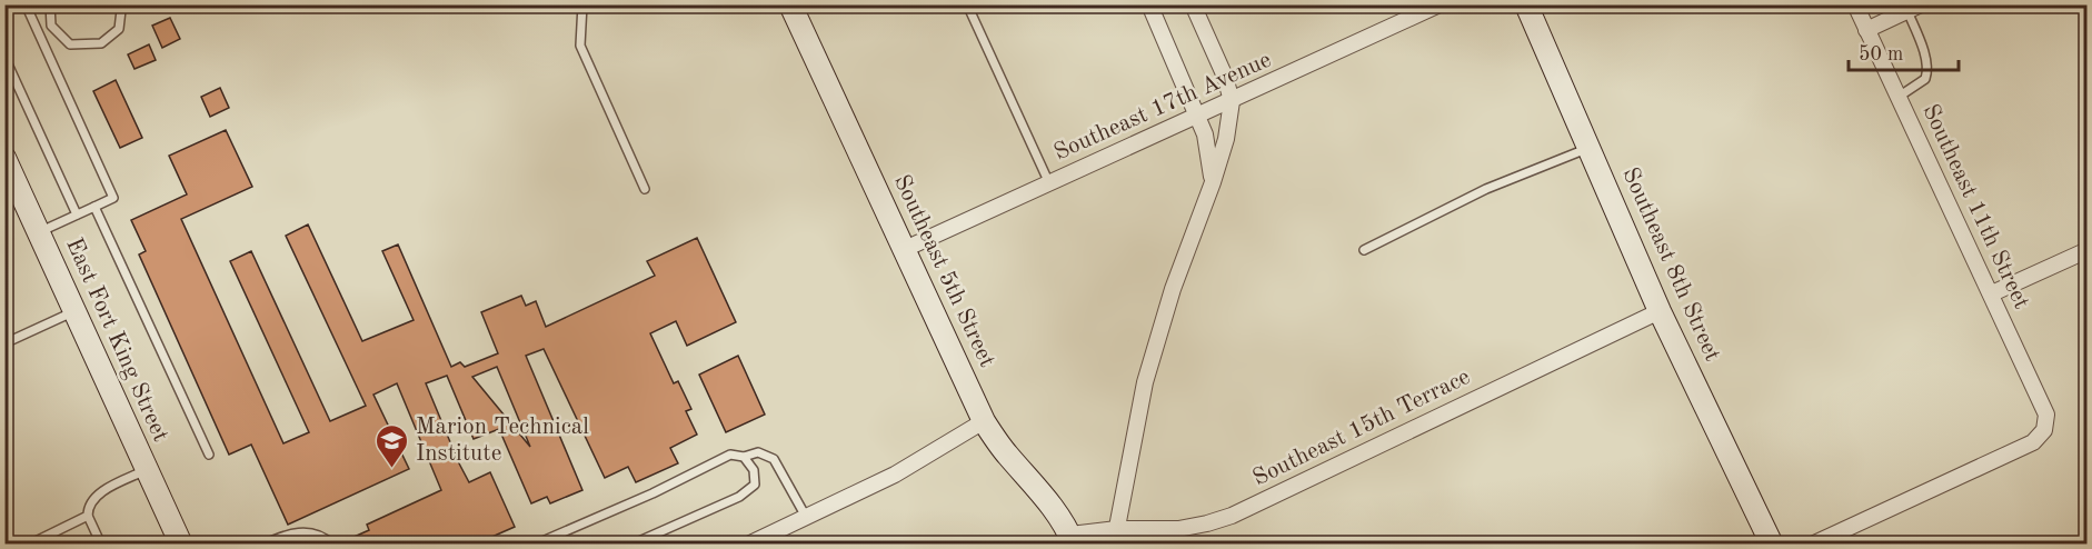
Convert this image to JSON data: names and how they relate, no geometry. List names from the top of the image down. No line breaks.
{"streets":{"street":["Southeast 17th Avenue","Southeast 11th Street","Southeast 8th Street","Southeast 5th Street","East Fort King Street","Southeast 15th Terrace"]},"crossings":[["Southeast 17th Avenue","Southeast 5th Street"],["Southeast 8th Street","Southeast 15th Terrace"],["Southeast 5th Street","Southeast 15th Terrace"]],"places":{"school or university":["Marion Technical Institute"]},"scale_bar":"50 m"}
